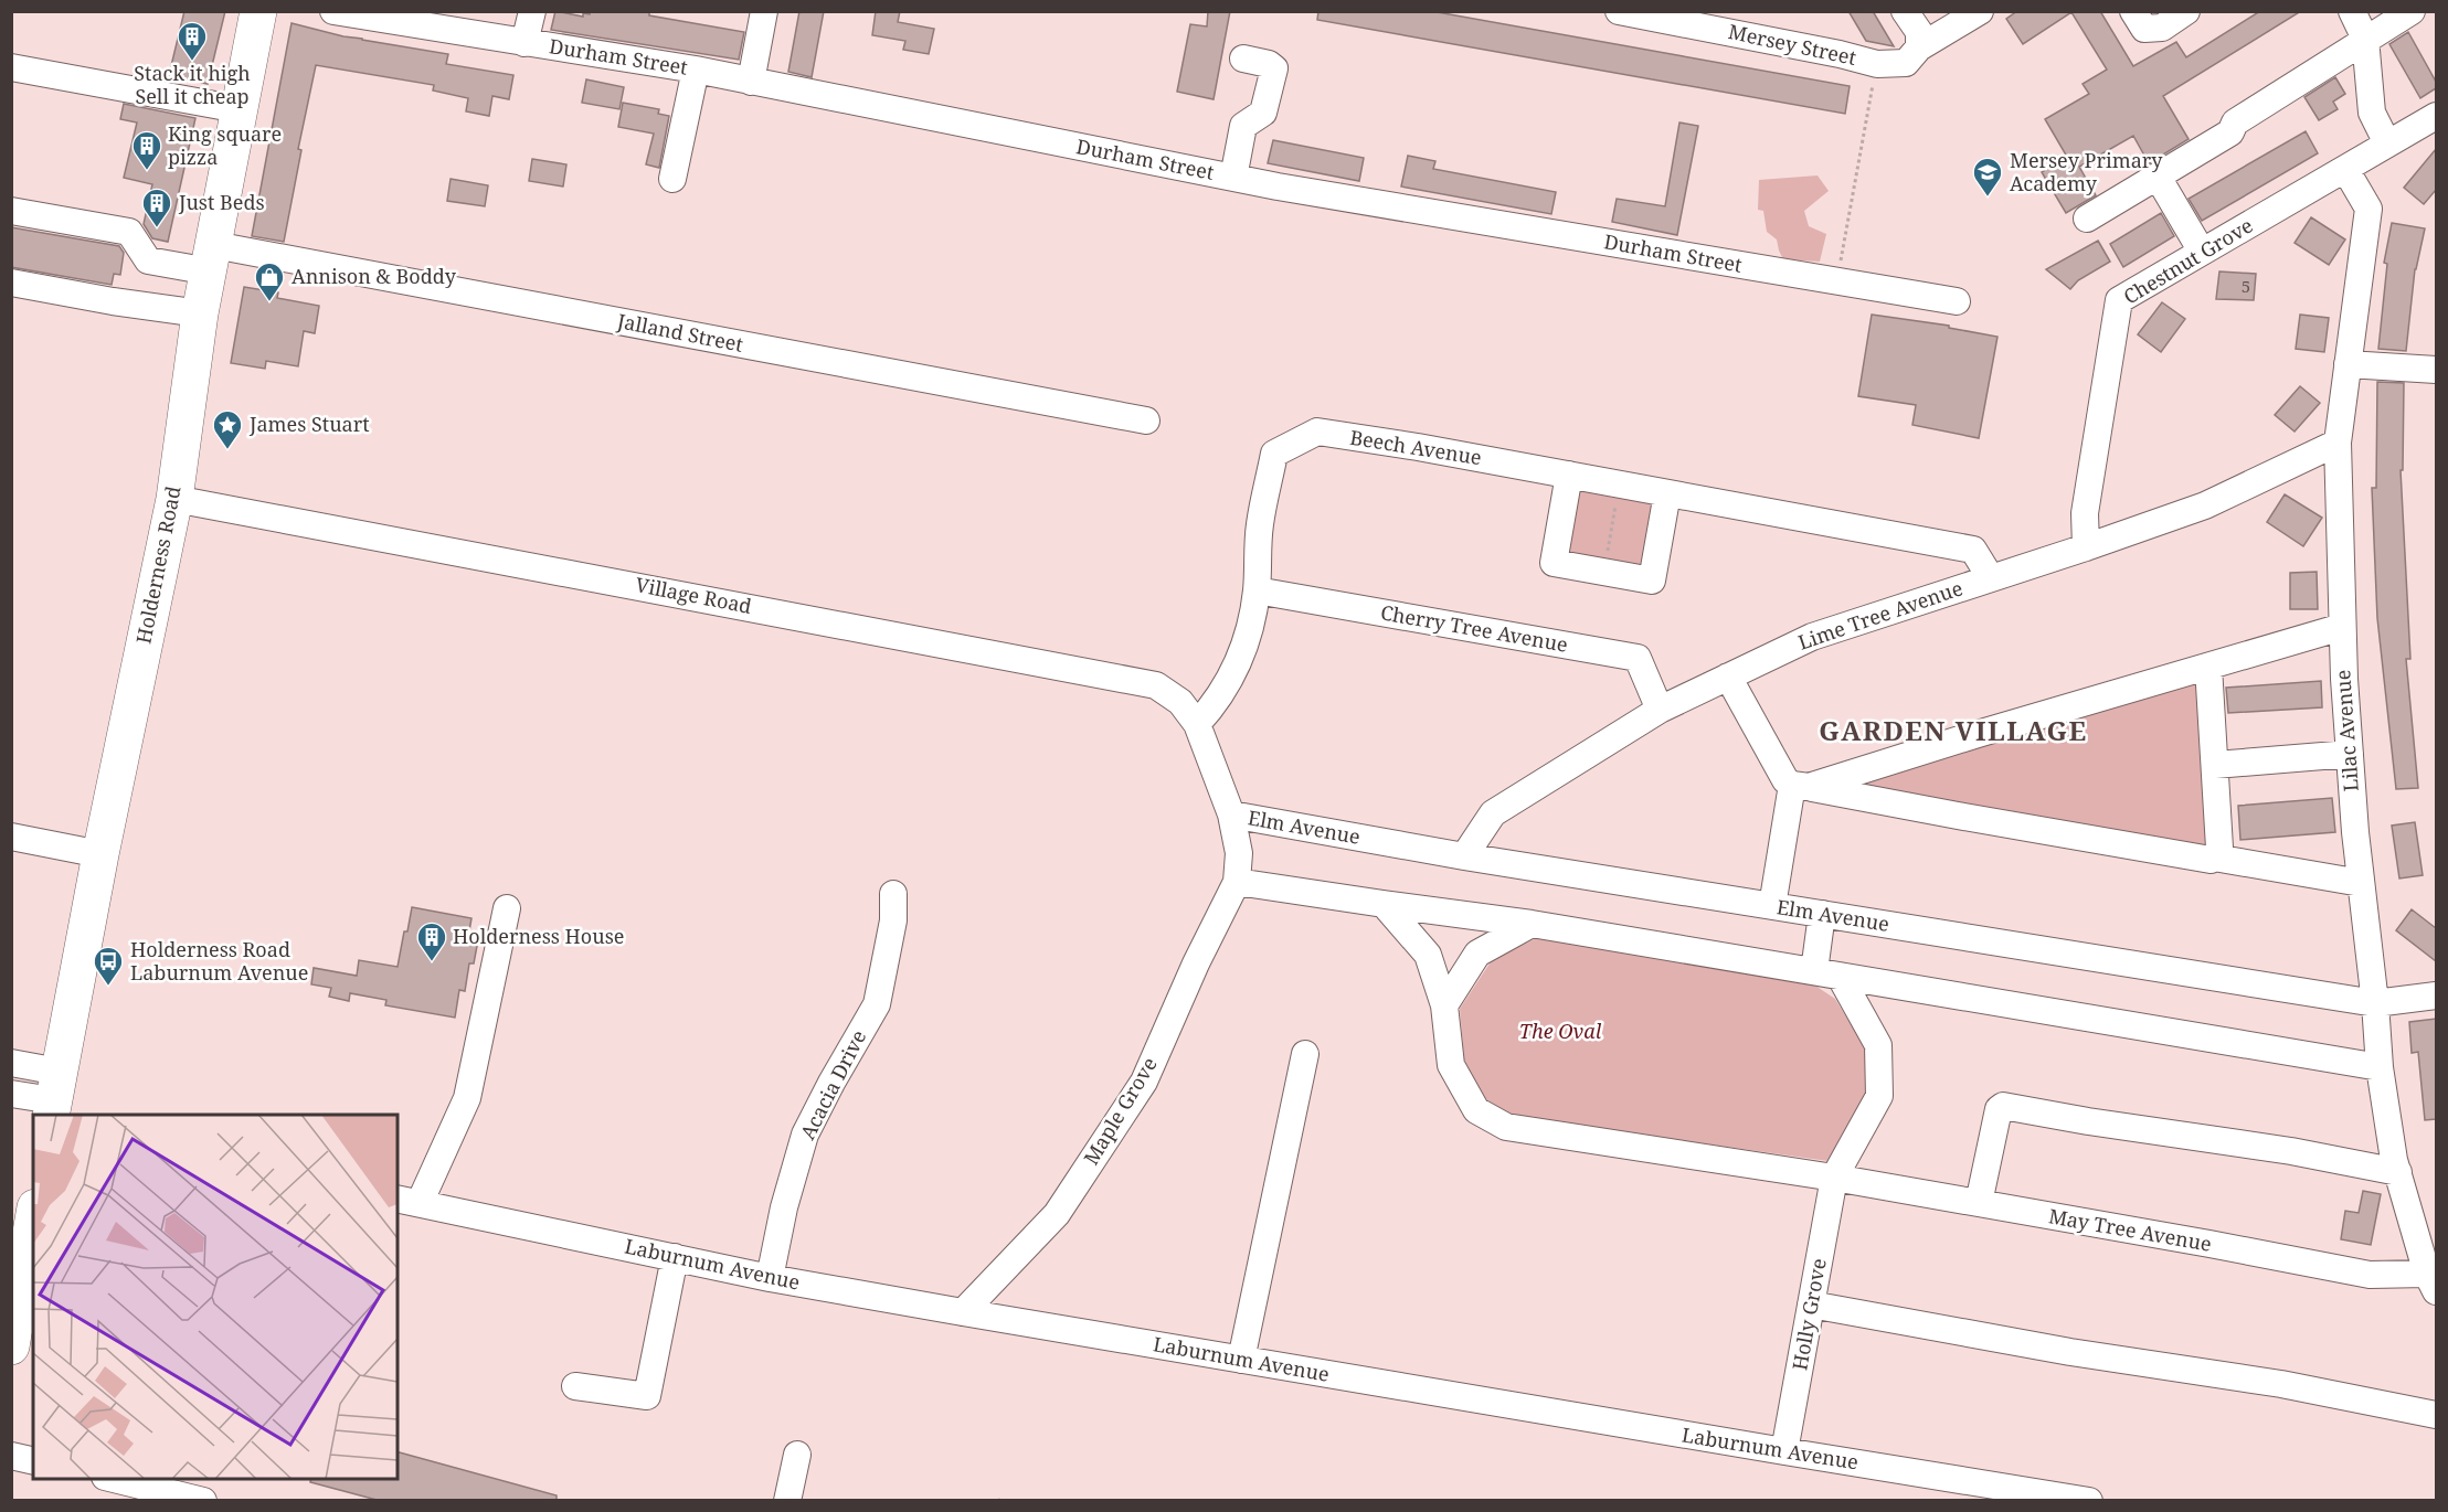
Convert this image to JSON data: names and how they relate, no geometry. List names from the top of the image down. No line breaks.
{"streets":{"highway":["Holderness Road"],"street":["Mersey Street","Durham Street","Chestnut Grove","Jalland Street","Beech Avenue","Village Road","Lime Tree Avenue","Cherry Tree Avenue","Lilac Avenue","Elm Avenue","Acacia Drive","Maple Grove","May Tree Avenue","Laburnum Avenue","Holly Grove"]},"crossings":[["Chestnut Grove","Lime Tree Avenue"],["Chestnut Grove","Lilac Avenue"],["Jalland Street","Holderness Road"],["Beech Avenue","Village Road"],["Beech Avenue","Lime Tree Avenue"],["Beech Avenue","Cherry Tree Avenue"],["Holderness Road","Village Road"],["Lime Tree Avenue","Cherry Tree Avenue"],["Lime Tree Avenue","Lilac Avenue"],["Lime Tree Avenue","Elm Avenue"],["Lilac Avenue","Elm Avenue"],["Lilac Avenue","May Tree Avenue"],["Acacia Drive","Laburnum Avenue"],["Maple Grove","Laburnum Avenue"],["May Tree Avenue","Holly Grove"],["Laburnum Avenue","Holly Grove"]],"districts":["GARDEN VILLAGE"],"parks":["The Oval"],"places":{"building":["Stack it high Sell it cheap","King square pizza","Just Beds","Holderness House"],"school or university":["Mersey Primary Academy"],"shop":["Annison & Boddy"],"place":["James Stuart"],"bus stop":["Holderness Road Laburnum Avenue"]},"house_numbers":["5"]}
